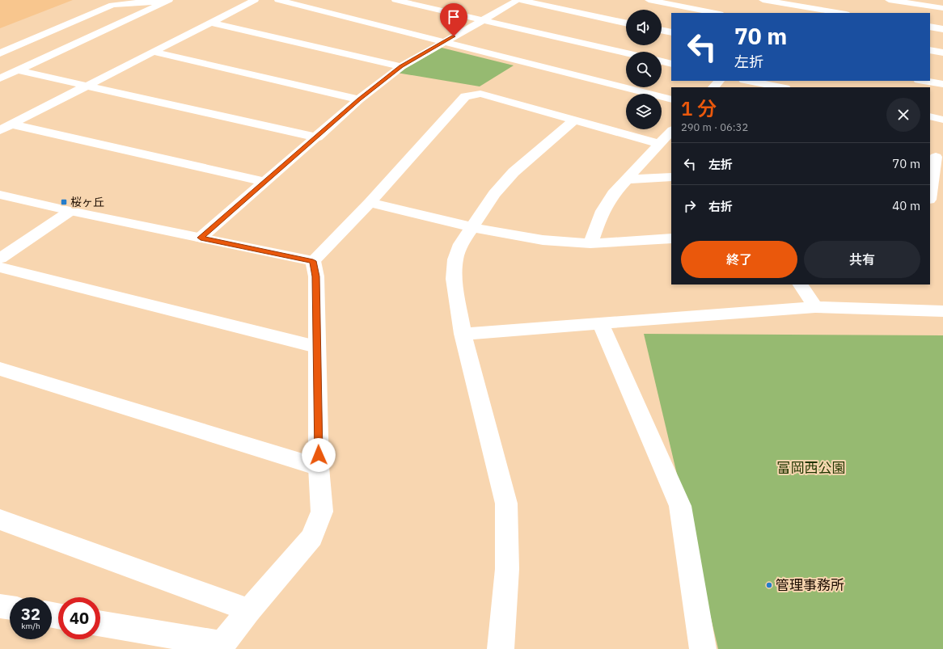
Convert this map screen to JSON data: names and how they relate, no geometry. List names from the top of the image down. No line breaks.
{"parks":["富岡西公園"],"places":{"transit":["桜ヶ丘"],"other":["管理事務所"]},"page":{"turn":["70 m","左折"],"heading":["1 分","290 m · 06:32"],"list":[{"name":"左折","value":"70 m"},{"name":"右折","value":"40 m"}],"buttons":["終了","共有"],"speed":"32 km/h","limit":"40"}}
